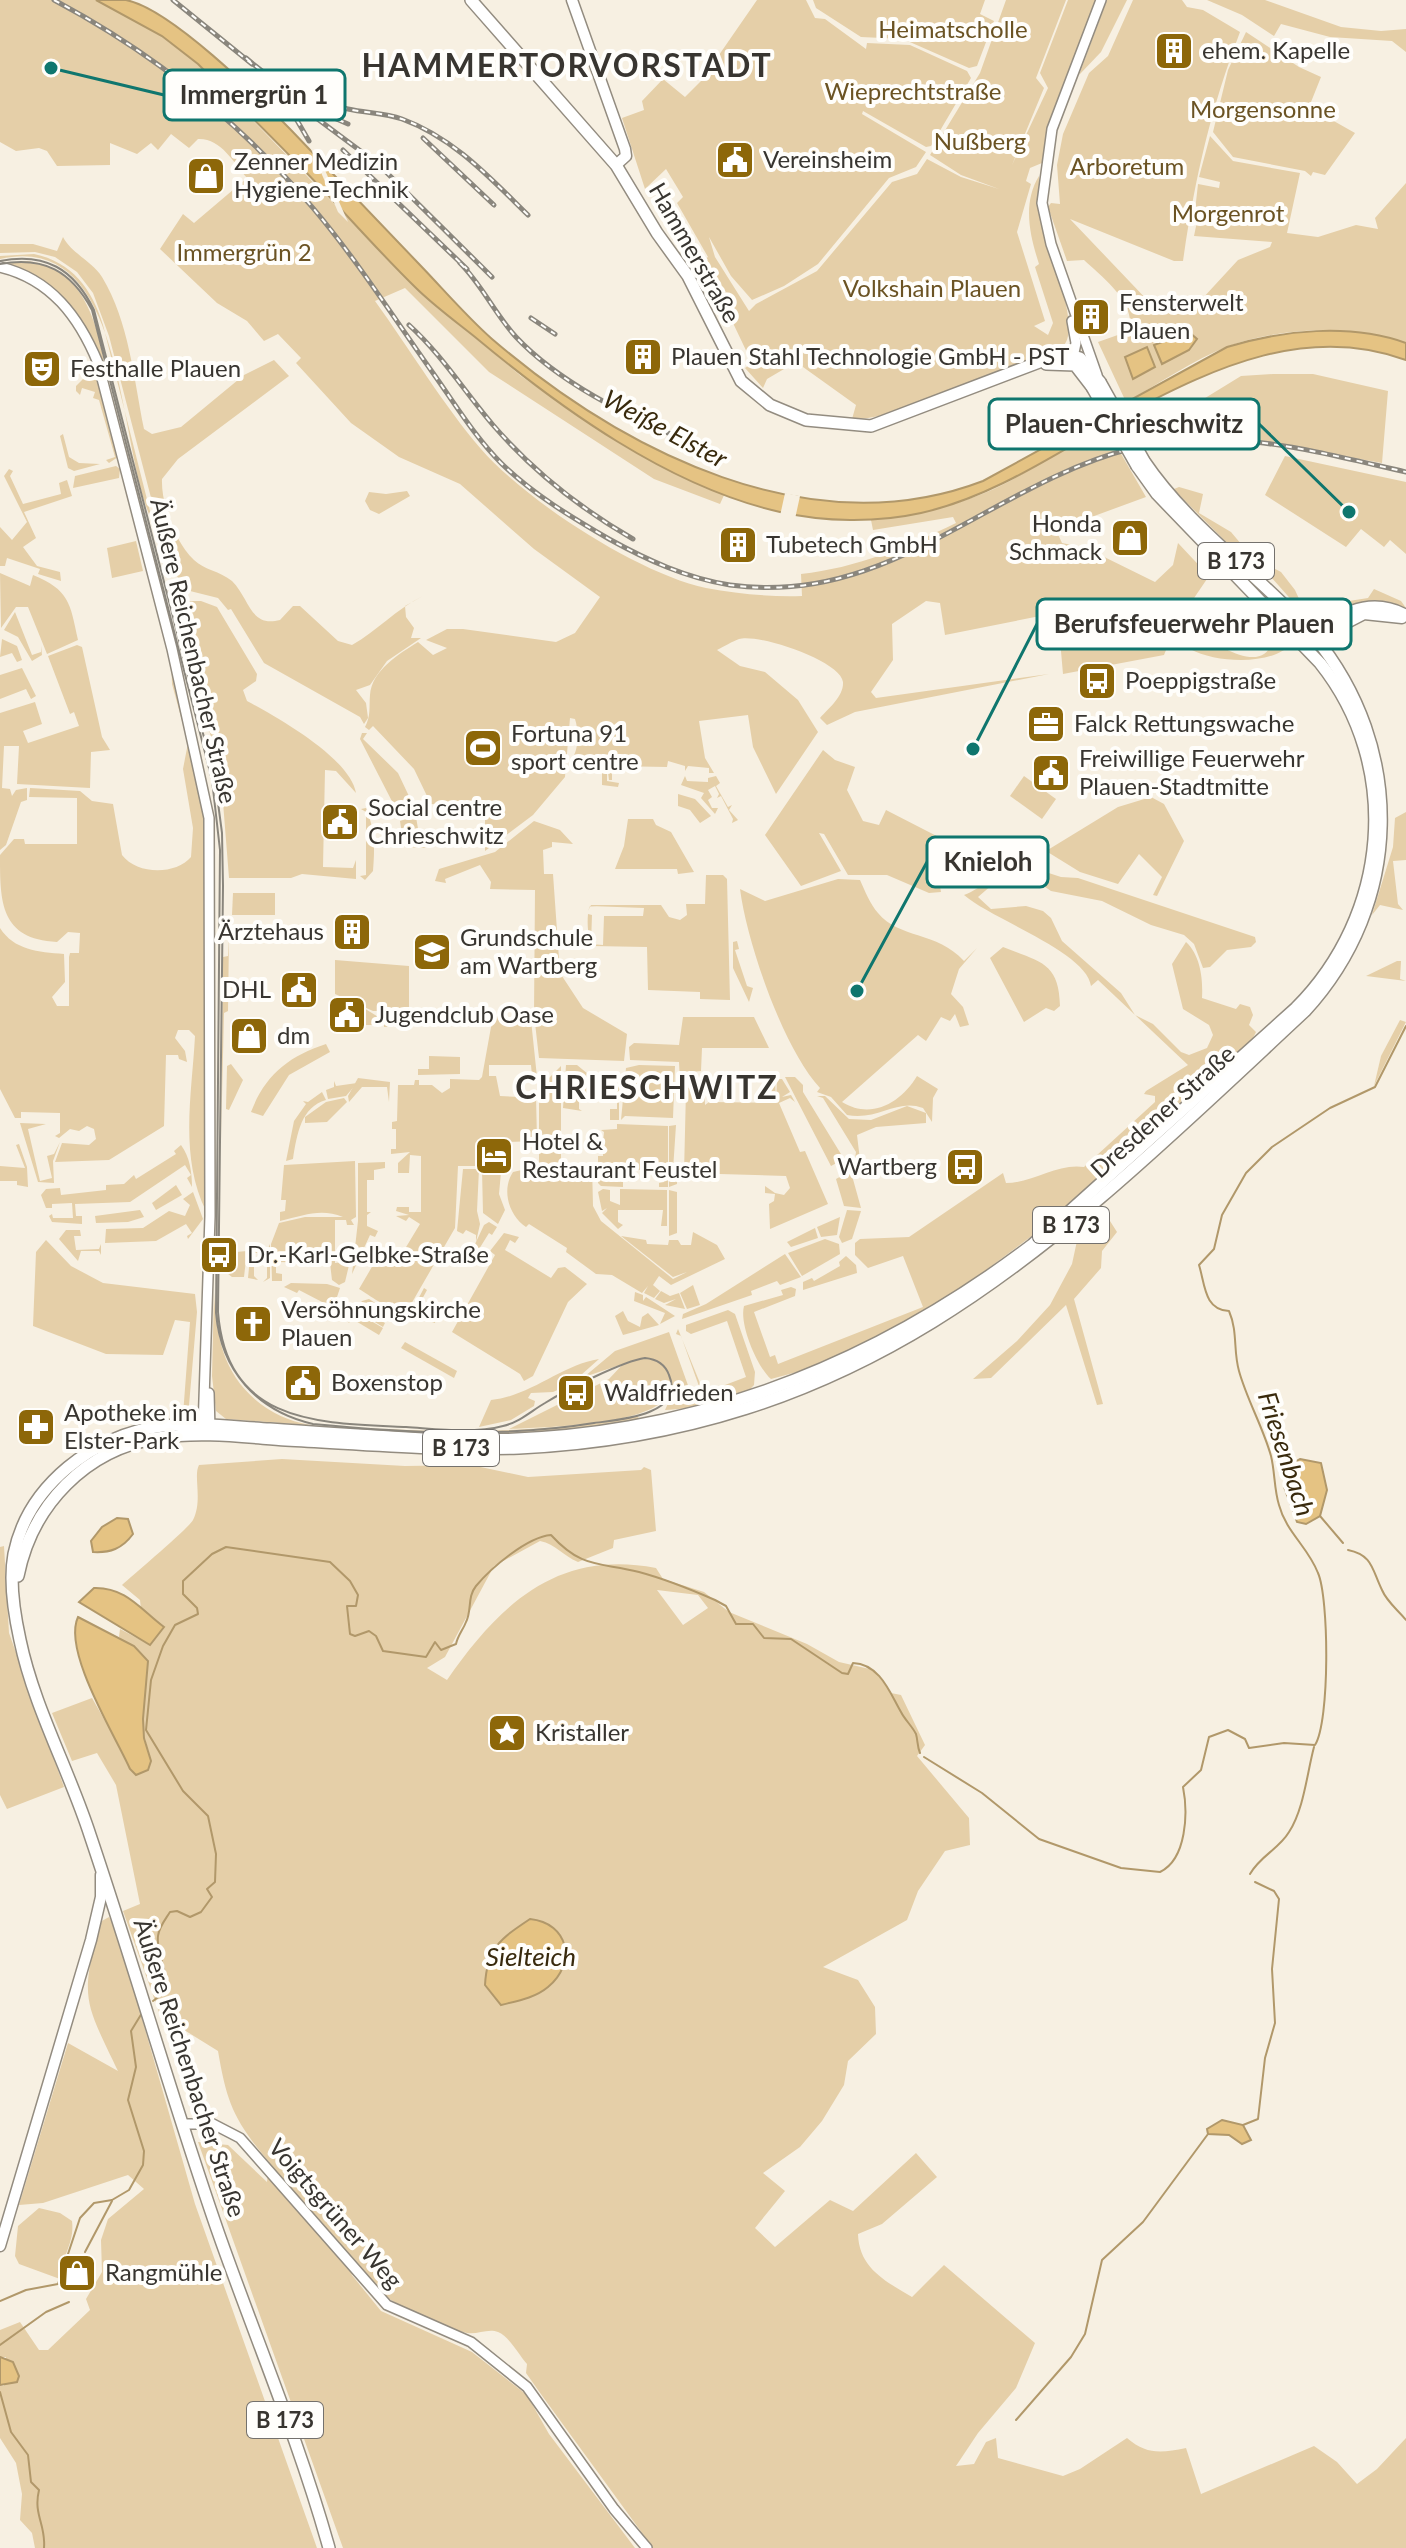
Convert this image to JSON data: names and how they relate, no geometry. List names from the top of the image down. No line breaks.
{"streets":{"main road":["Hammerstraße","B 173","Äußere Reichenbacher Straße"],"street":["Voigtsgrüner Weg"]},"crossings":[["Hammerstraße","B 173"],["B 173","Äußere Reichenbacher Straße"],["Äußere Reichenbacher Straße","Voigtsgrüner Weg"]],"districts":["HAMMERTORVORSTADT","CHRIESCHWITZ"],"water":["Weiße Elster","Friesenbach","Sielteich"],"parks":["Heimatscholle","Wieprechtstraße","Morgensonne","Nußberg","Arboretum","Morgenrot","Immergrün 2","Volkshain Plauen"],"places":{"building":["ehem. Kapelle","Fensterwelt Plauen","Plauen Stahl Technologie GmbH - PST","Tubetech GmbH","Ärztehaus"],"other":["Immergrün 1","Plauen-Chrieschwitz","Berufsfeuerwehr Plauen","Knieloh"],"public building":["Vereinsheim","Freiwillige Feuerwehr Plauen-Stadtmitte","Social centre Chrieschwitz","DHL","Jugendclub Oase","Boxenstop"],"shop":["Zenner Medizin Hygiene-Technik","Honda Schmack","dm","Rangmühle"],"theatre":["Festhalle Plauen"],"bus stop":["Poeppigstraße","Wartberg","Dr.-Karl-Gelbke-Straße","Waldfrieden"],"office":["Falck Rettungswache"],"sports":["Fortuna 91 sport centre"],"school or university":["Grundschule am Wartberg"],"hotel":["Hotel & Restaurant Feustel"],"church":["Versöhnungskirche Plauen"],"pharmacy":["Apotheke im Elster-Park"],"place":["Kristaller"]}}
